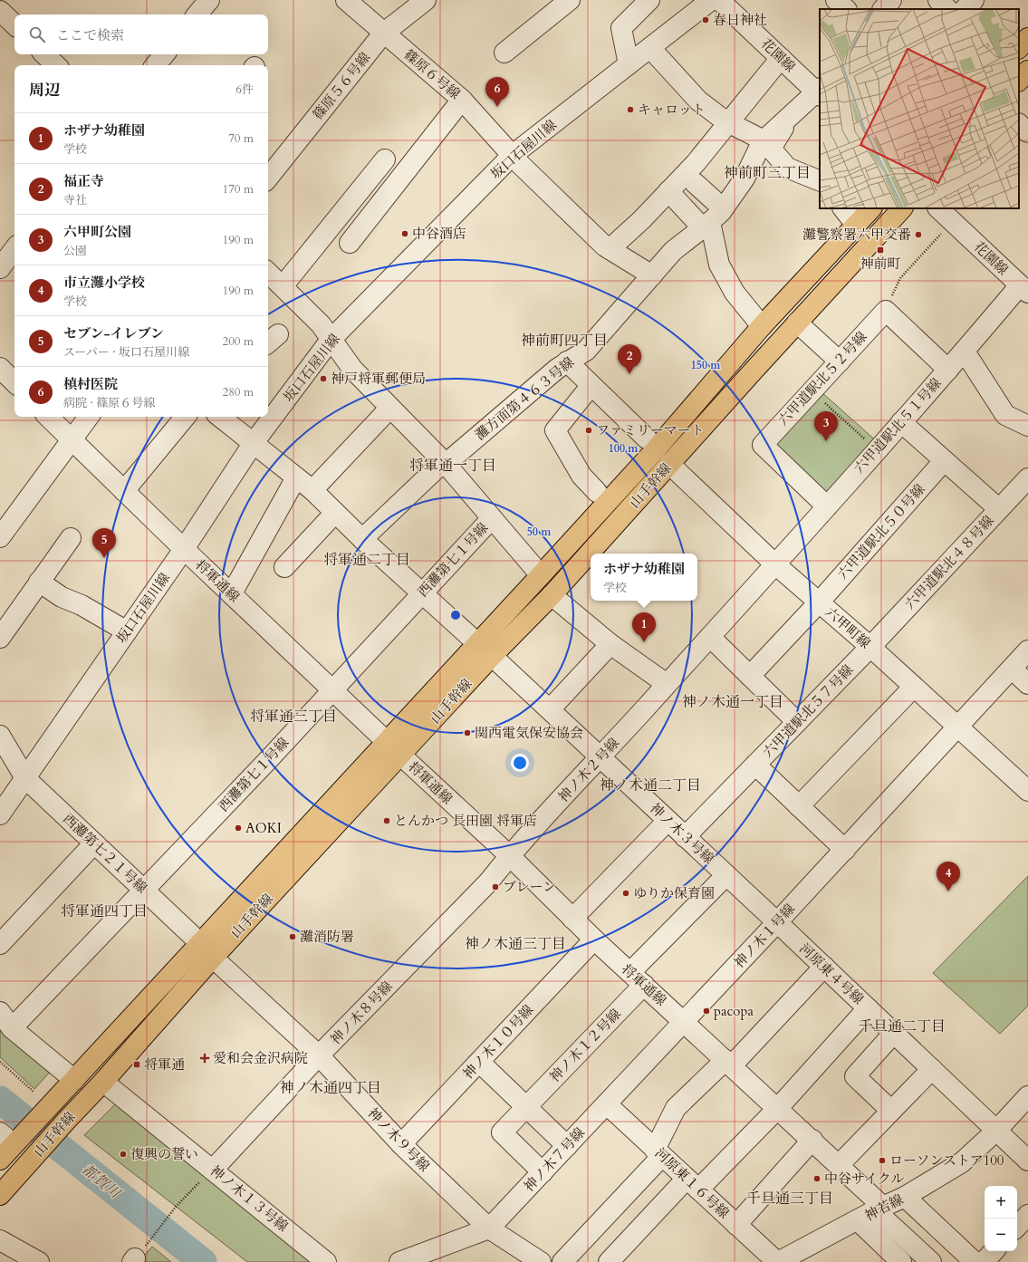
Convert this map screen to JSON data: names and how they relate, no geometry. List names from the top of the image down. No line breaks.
{"streets":{"main road":["山手幹線"],"street":["花園線","篠原６号線","篠原５６号線","坂口石屋川線","六甲道駅北５２号線","灘方面第４６３号線","六甲道駅北５１号線","六甲道駅北５０号線","西灘第七１号線","六甲道駅北４８号線","将軍通線","六甲町線","六甲道駅北５７号線","神ノ木２号線","神ノ木３号線","西灘第七２１号線","神ノ木１号線","河原東４号線","神ノ木８号線","神ノ木１０号線","神ノ木１２号線","神ノ木９号線","神ノ木７号線","河原東１６号線","神ノ木１３号線","神若線"]},"crossings":[["花園線","灘方面第４６３号線"],["花園線","六甲道駅北５１号線"],["篠原６号線","篠原５６号線"],["篠原６号線","坂口石屋川線"],["篠原６号線","灘方面第４６３号線"],["坂口石屋川線","将軍通線"],["坂口石屋川線","西灘第七２１号線"],["六甲道駅北５２号線","六甲道駅北５１号線"],["六甲道駅北５１号線","六甲町線"],["六甲道駅北５１号線","神ノ木２号線"],["山手幹線","将軍通線"],["山手幹線","六甲町線"],["山手幹線","神ノ木３号線"],["山手幹線","西灘第七２１号線"],["山手幹線","神ノ木９号線"],["山手幹線","神ノ木１３号線"],["六甲道駅北５０号線","六甲町線"],["西灘第七１号線","将軍通線"],["西灘第七１号線","西灘第七２１号線"],["六甲道駅北４８号線","六甲町線"],["六甲道駅北４８号線","六甲道駅北５７号線"],["将軍通線","神ノ木２号線"],["将軍通線","神ノ木１号線"],["将軍通線","神ノ木８号線"],["将軍通線","神ノ木１０号線"],["将軍通線","神ノ木１２号線"],["将軍通線","神ノ木７号線"],["将軍通線","神若線"],["六甲町線","六甲道駅北５７号線"],["六甲町線","神ノ木１号線"],["六甲道駅北５７号線","神ノ木１号線"],["神ノ木２号線","神ノ木３号線"],["神ノ木２号線","神ノ木８号線"],["神ノ木３号線","神ノ木１号線"],["神ノ木３号線","河原東４号線"],["神ノ木３号線","神ノ木１２号線"],["西灘第七２１号線","神ノ木９号線"],["神ノ木１号線","河原東４号線"],["神ノ木１号線","神ノ木７号線"],["河原東４号線","神若線"],["神ノ木８号線","神ノ木９号線"],["神ノ木８号線","神ノ木１３号線"],["神ノ木１０号線","神ノ木９号線"],["神ノ木１２号線","神ノ木７号線"],["神ノ木９号線","神ノ木７号線"],["神ノ木７号線","河原東１６号線"],["河原東１６号線","神若線"]],"districts":["神前町三丁目","神前町四丁目","将軍通一丁目","将軍通二丁目","神ノ木通一丁目","将軍通三丁目","神ノ木通二丁目","将軍通四丁目","神ノ木通三丁目","千旦通二丁目","神ノ木通四丁目","千旦通三丁目"],"water":["都賀川"],"places":{"other":["春日神社","キャロット","中谷酒店","灘警察署六甲交番","神戸将軍郵便局","ファミリーマート","関西電気保安協会","とんかつ 長田園 将軍店","AOKI","ブレーン","ゆりか保育園","灘消防署","pacopa","復興の誓い","ローソンストア100","中谷サイクル"],"transit":["神前町","将軍通"],"health":["愛和会金沢病院"]},"page":{"search":"ここで検索","heading":["周辺","6件"],"pins":["6","2","3","5","1","4"],"list":[{"mark":"1","name":"ホザナ幼稚園","note":"学校","value":"70 m"},{"mark":"2","name":"福正寺","note":"寺社","value":"170 m"},{"mark":"3","name":"六甲町公園","note":"公園","value":"190 m"},{"mark":"4","name":"市立灘小学校","note":"学校","value":"190 m"},{"mark":"5","name":"セブン-イレブン","note":"スーパー · 坂口石屋川線","value":"200 m"},{"mark":"6","name":"槙村医院","note":"病院 · 篠原６号線","value":"280 m"}],"popup":["ホザナ幼稚園","学校"],"map_buttons":["+","−"]},"rings":["150 m","100 m","50 m"]}
